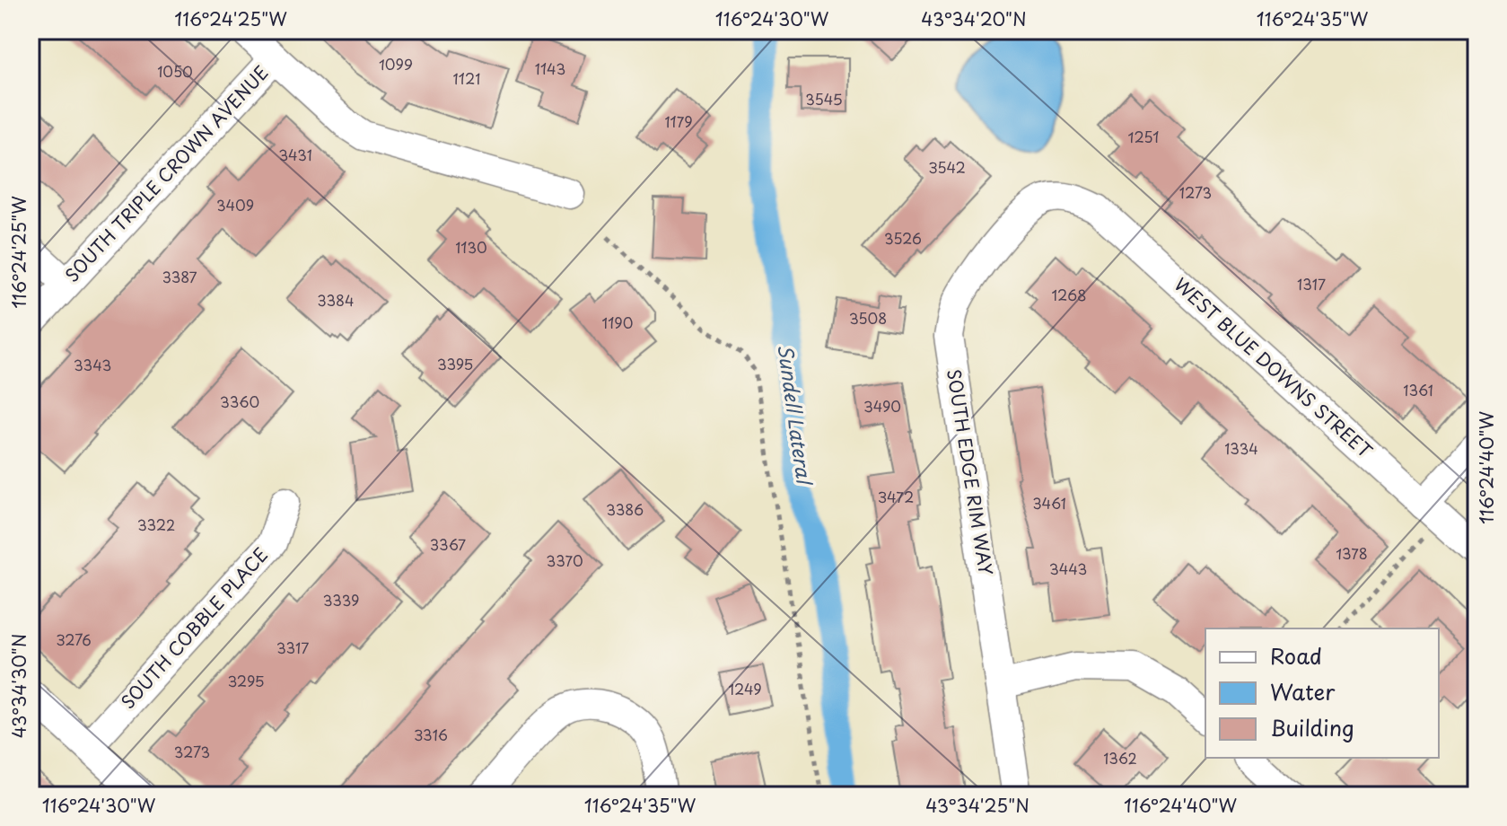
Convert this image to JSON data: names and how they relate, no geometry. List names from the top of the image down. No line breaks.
{"streets":{"street":["SOUTH TRIPLE CROWN AVENUE","WEST BLUE DOWNS STREET","SOUTH EDGE RIM WAY","SOUTH COBBLE PLACE"]},"crossings":[["WEST BLUE DOWNS STREET","SOUTH EDGE RIM WAY"]],"water":["Sundell Lateral"],"house_numbers":["1099","1143","1050","1121","3545","1179","1251","3431","3542","1273","3409","3526","1130","3387","1317","1268","3384","3508","1190","3395","3343","1361","3360","3490","1334","3472","3461","3386","3322","3367","1378","3370","3443","3339","3276","3317","3295","1249","3316","3273","1362"],"legend":["Road","Water","Building"],"coordinates":["116°24'25\"W","116°24'30\"W","43°34'20\"N","116°24'35\"W","116°24'40\"W","43°34'30\"N","43°34'25\"N"]}
